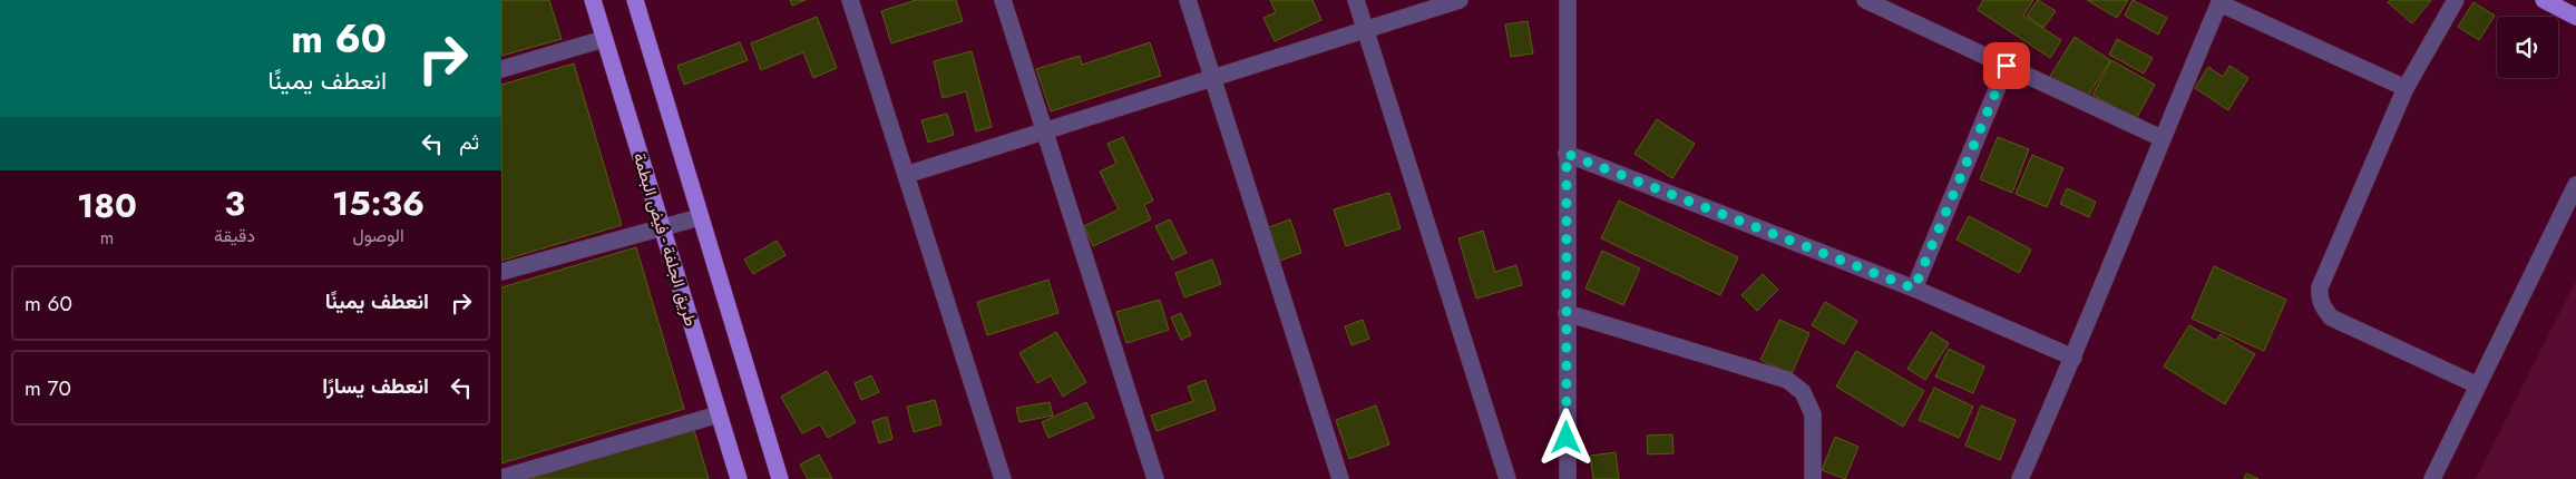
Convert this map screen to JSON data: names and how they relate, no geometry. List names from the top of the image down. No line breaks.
{"streets":{"main road":["طريق الجلفة - فيض البطمة"]},"page":{"turn":["60 m","انعطف يمينًا"],"then":"ثم","eta":["15:36","الوصول","3","دقيقة","180","m"],"list":[{"name":"انعطف يمينًا","value":"60 m"},{"name":"انعطف يسارًا","value":"70 m"}]}}
